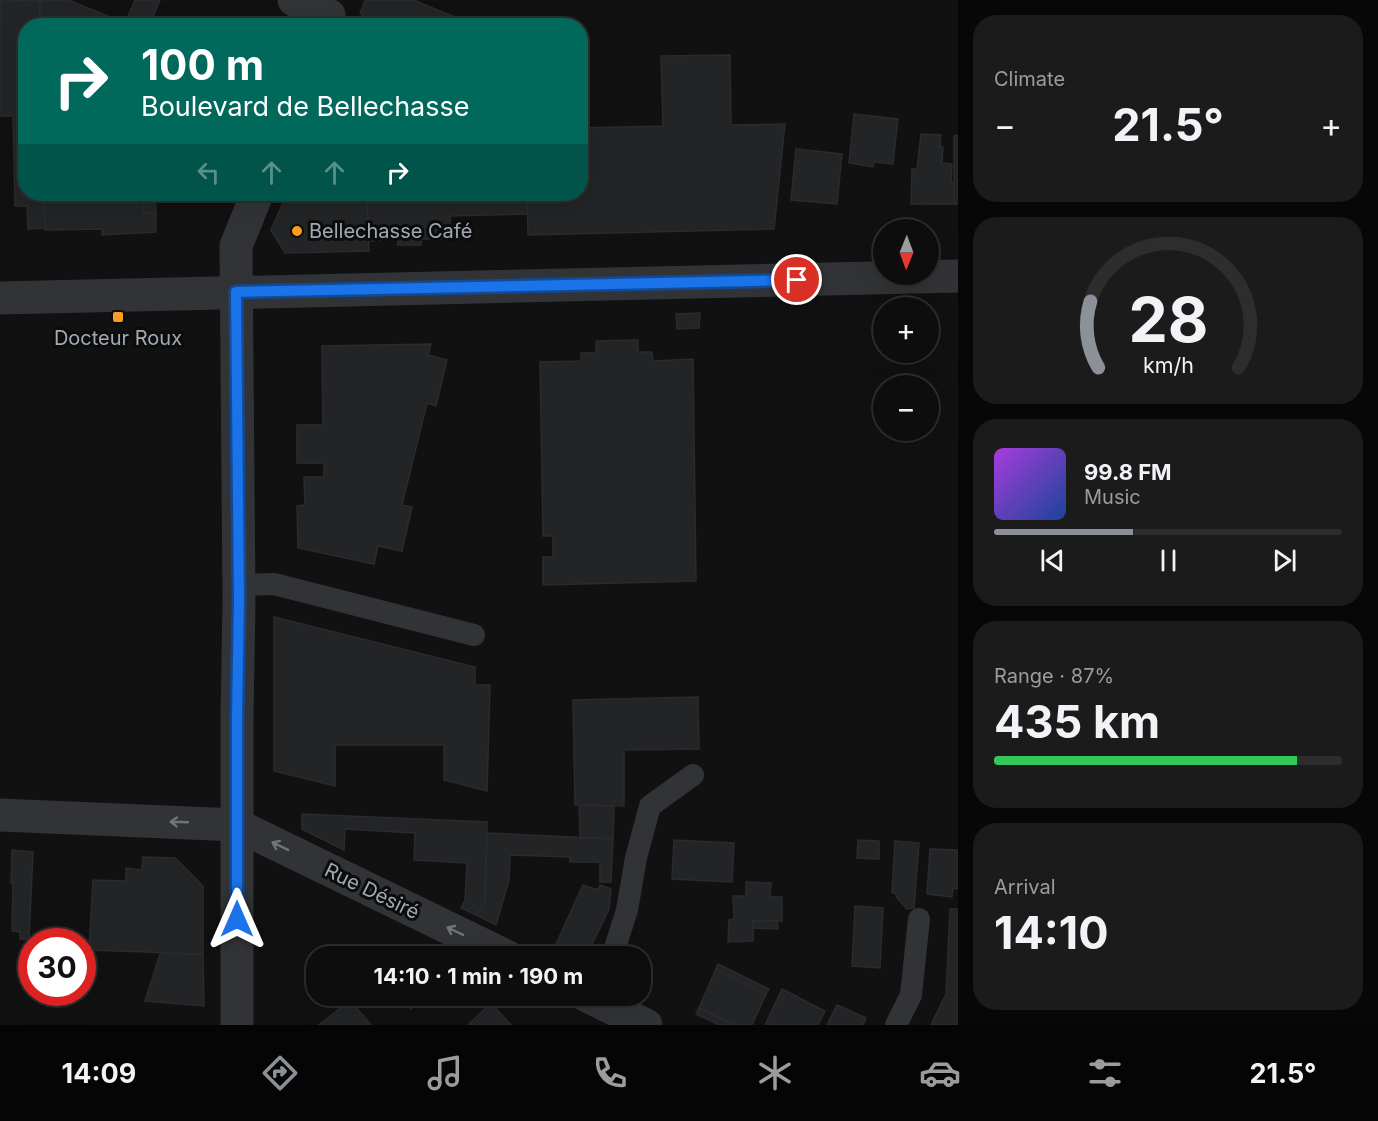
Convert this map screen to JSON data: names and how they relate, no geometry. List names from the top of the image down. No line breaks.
{"streets":{"street":["Rue Désiré"]},"one_way":["Rue Désiré"],"places":{"other":["Bellechasse Café"],"transit":["Docteur Roux"]},"north":"bottom","page":{"tile":["Climate",["Range · 87%","435 km"],["Arrival","14:10"]],"turn":["100 m","Boulevard de Bellechasse"],"heat":["−","21.5°","+"],"map_buttons":["+","−"],"song":["99.8 FM","Music"],"limit":"30","trip":"14:10 · 1 min · 190 m","tabs":["14:09","21.5°"],"gauge":["28","km/h"]}}
